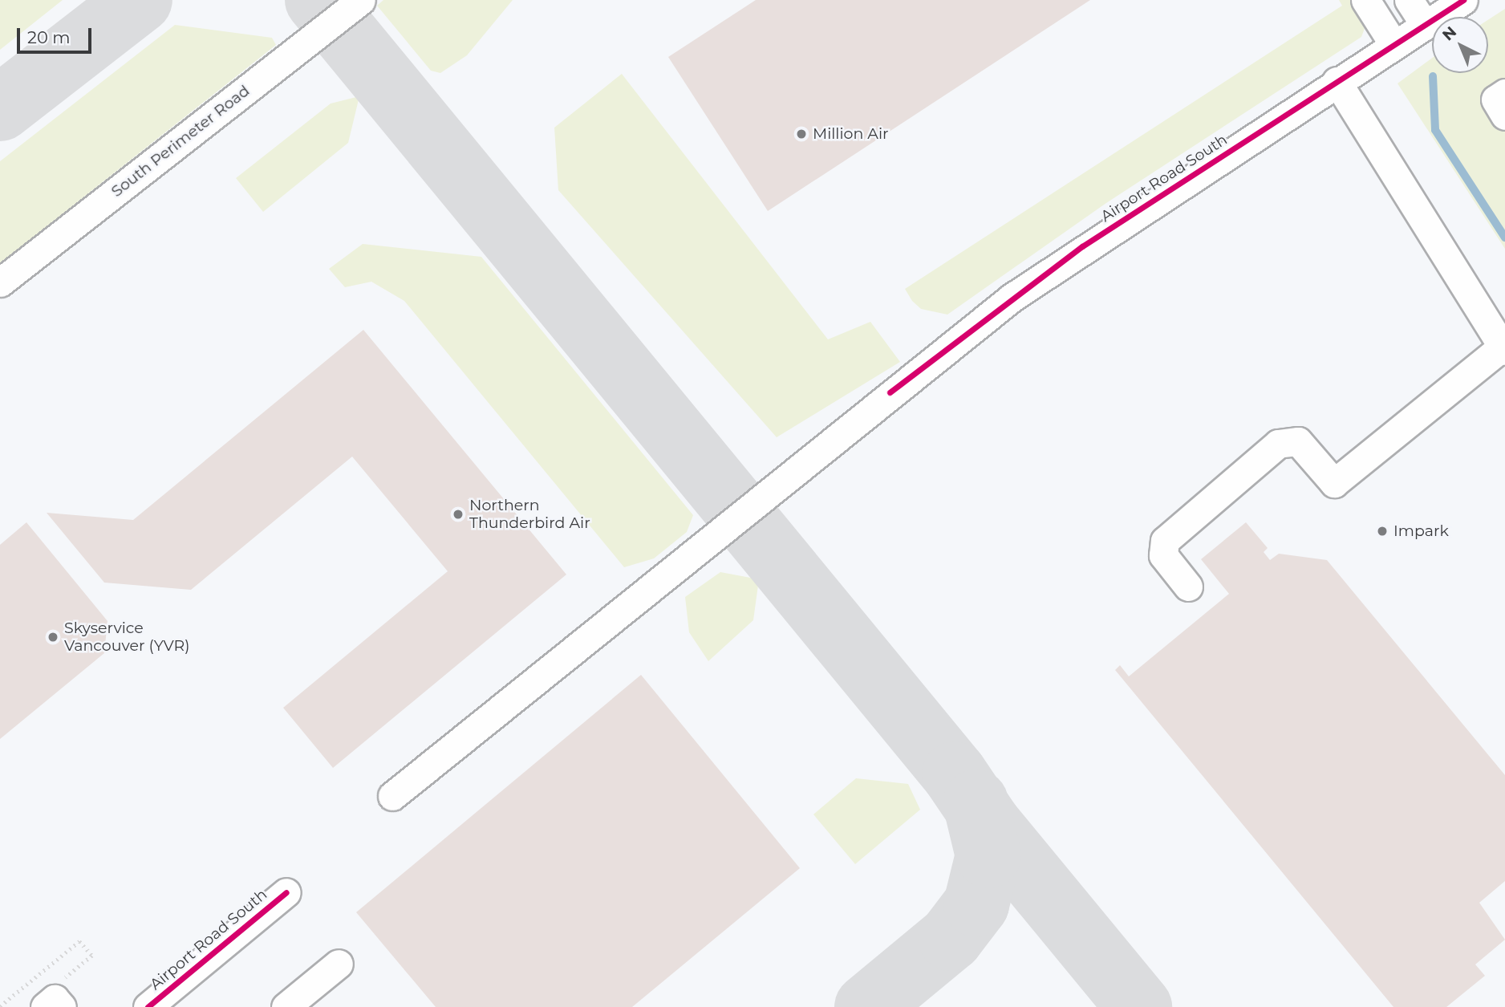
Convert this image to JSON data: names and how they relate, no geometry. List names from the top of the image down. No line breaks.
{"streets":{"street":["South Perimeter Road","Airport Road South"]},"places":["Million Air","Northern Thunderbird Air","Impark","Skyservice Vancouver (YVR)"],"scale_bar":"20 m","north":"top left"}
